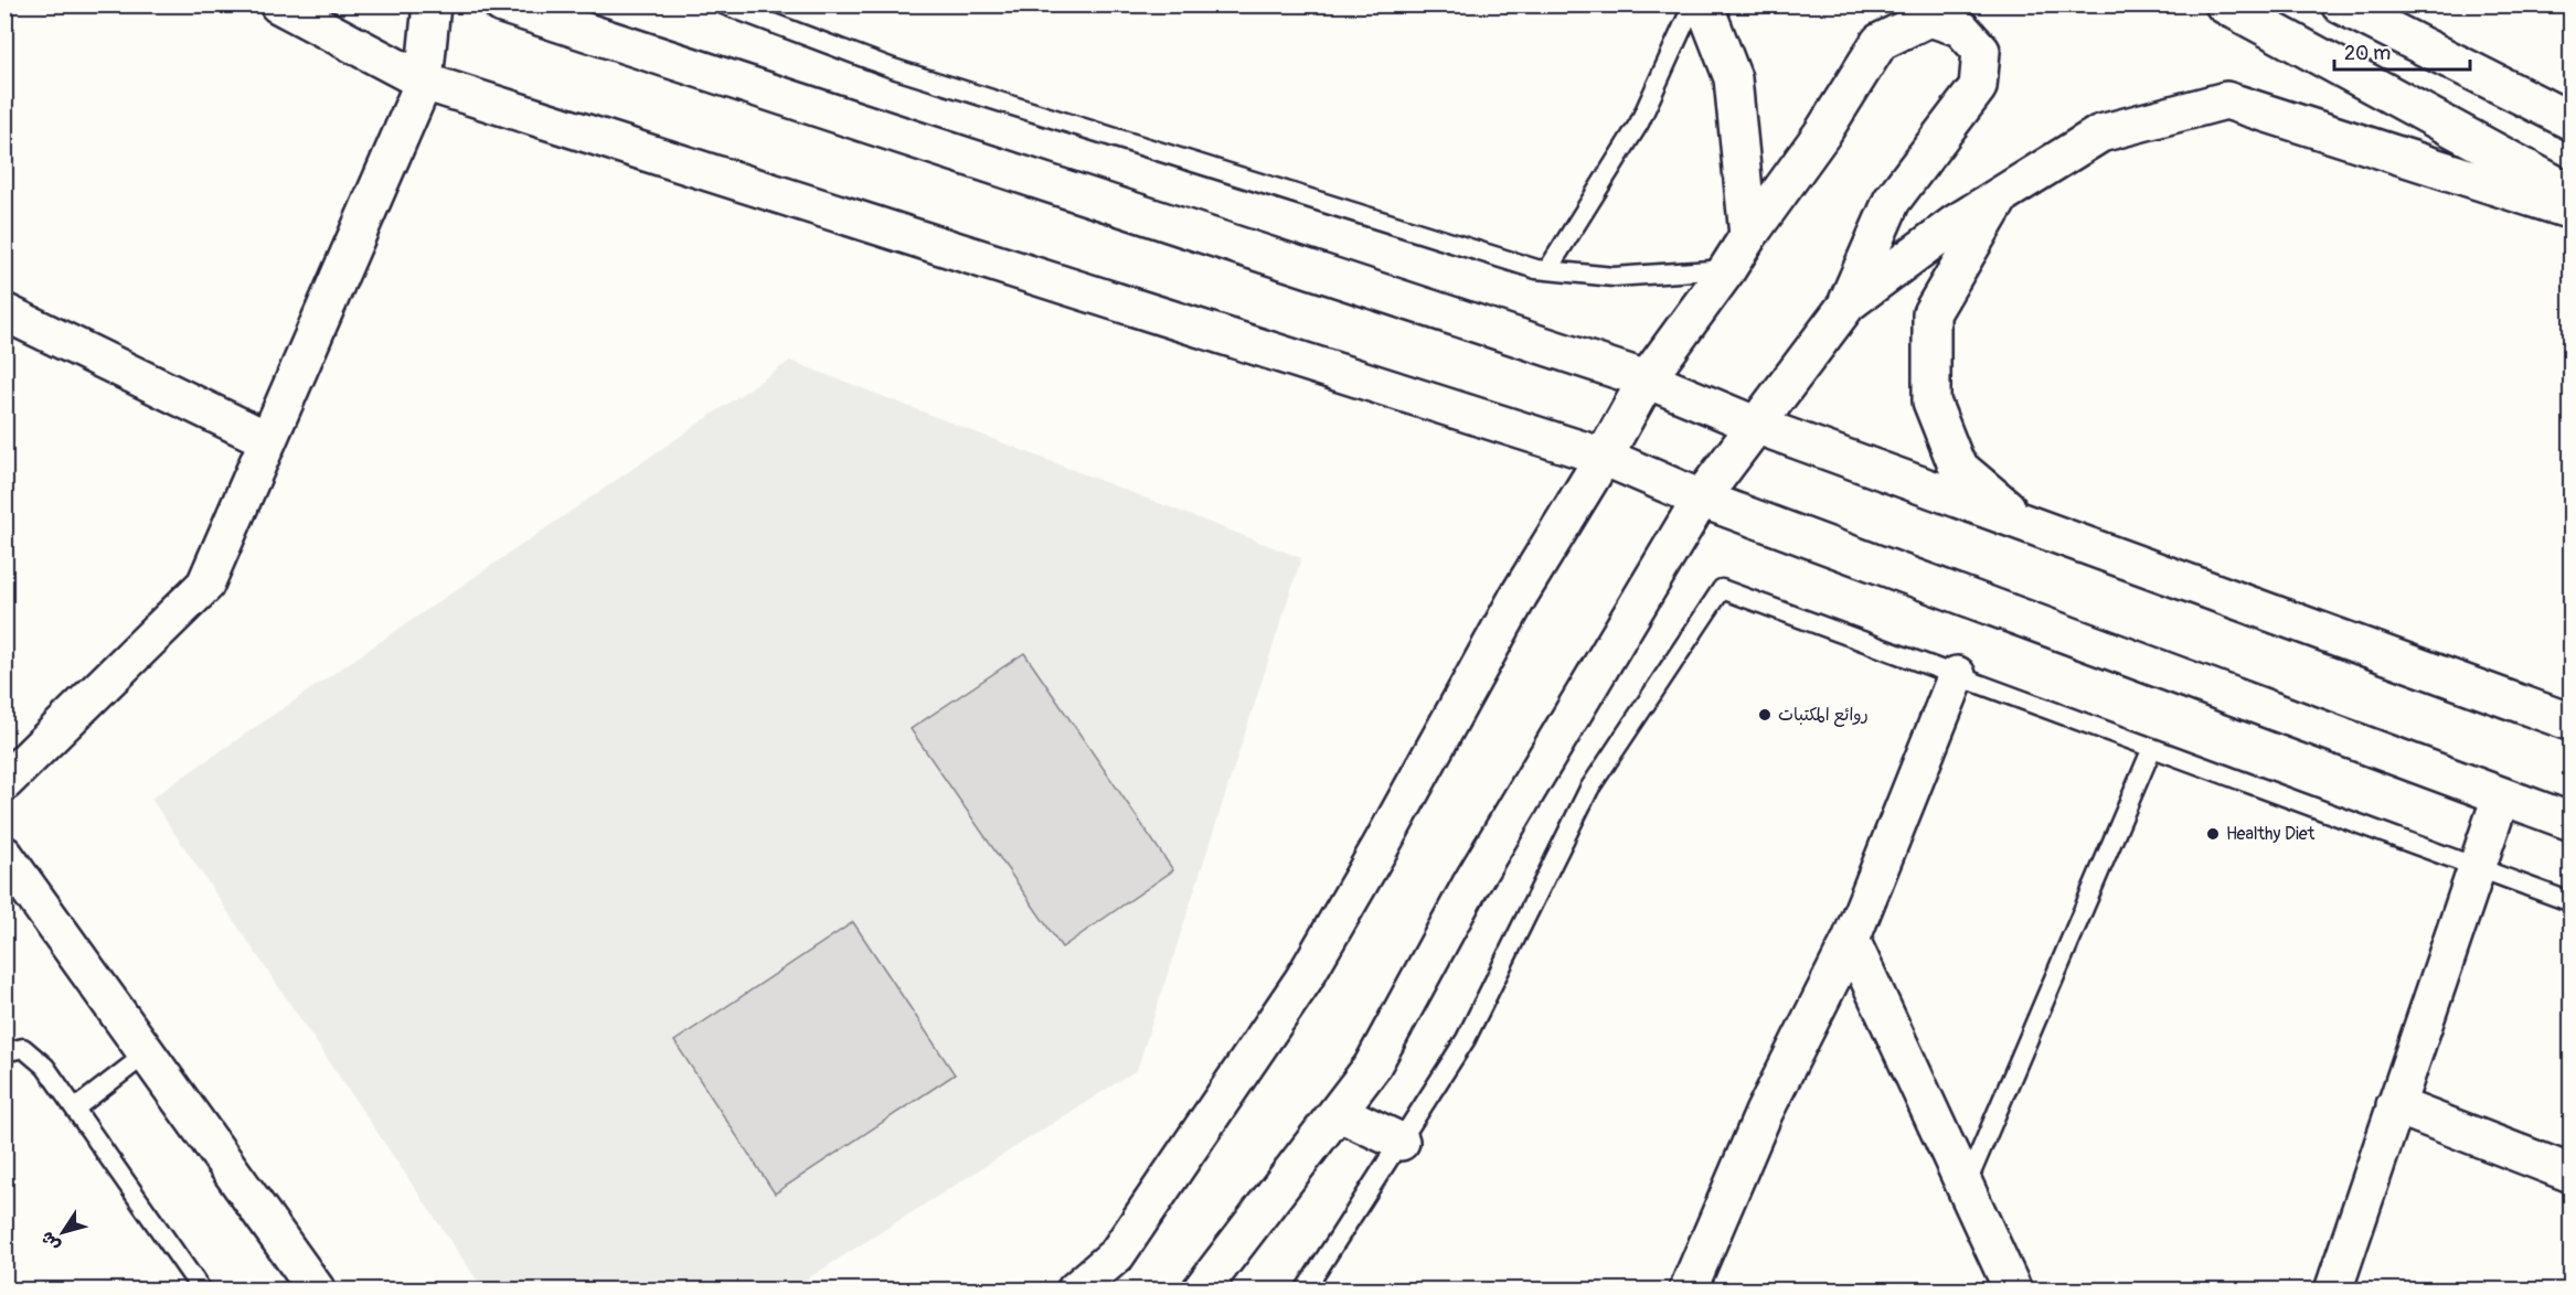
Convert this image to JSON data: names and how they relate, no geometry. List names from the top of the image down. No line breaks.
{"places":["روائع المكتبات","Healthy Diet"],"scale_bar":"20 m","north":"bottom left"}
